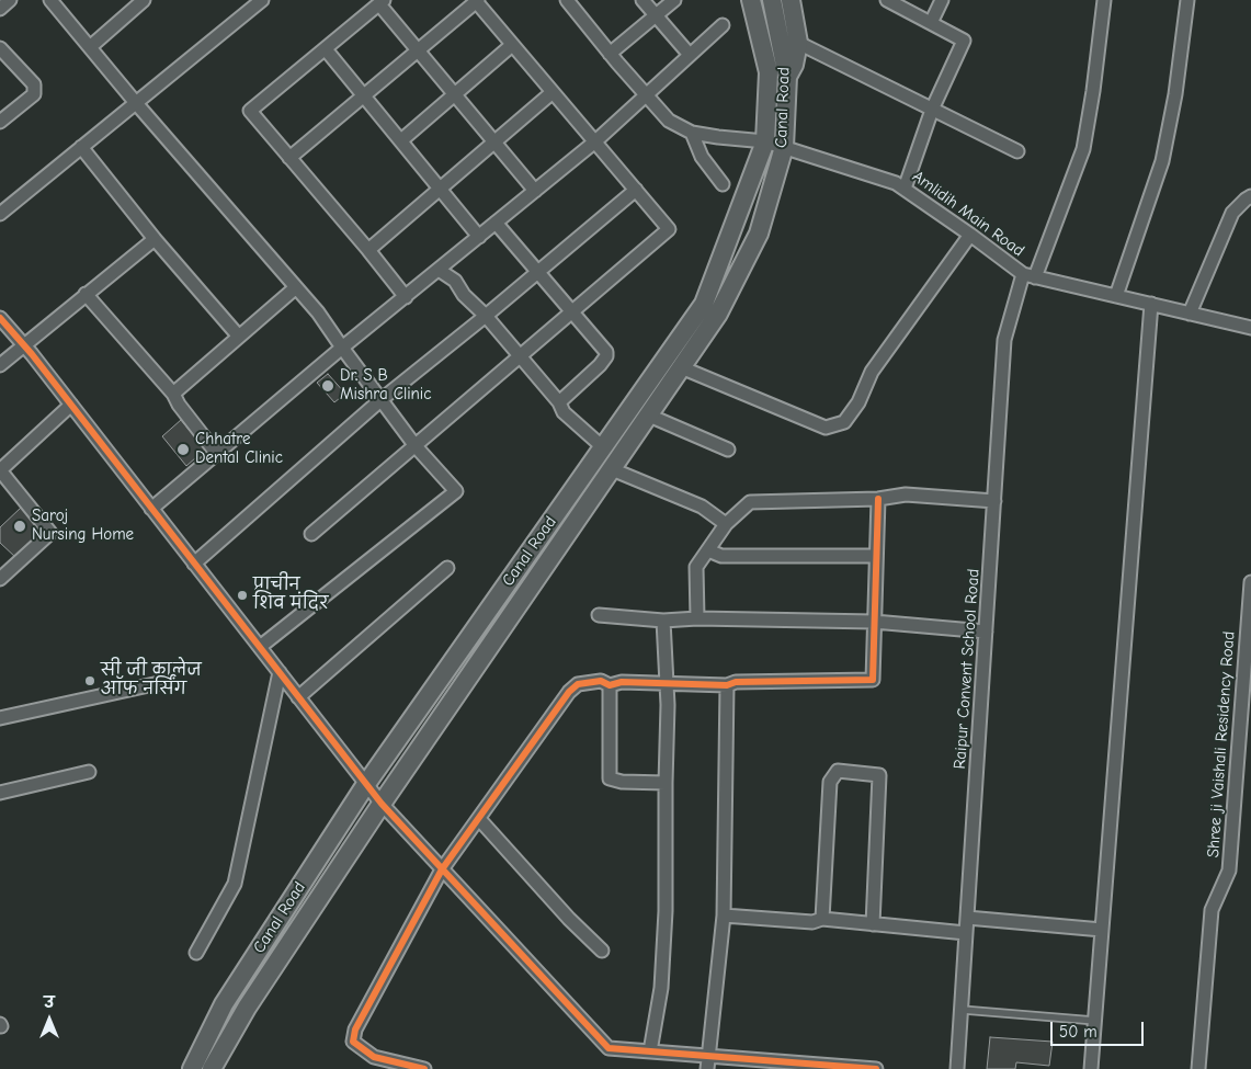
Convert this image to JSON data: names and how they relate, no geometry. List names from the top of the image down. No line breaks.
{"streets":{"main road":["Canal Road"],"street":["Amlidih Main Road","Raipur Convent School Road","Shree ji Vaishali Residency Road"]},"crossings":[["Canal Road","Amlidih Main Road"],["Amlidih Main Road","Raipur Convent School Road"]],"places":["Dr. S B Mishra Clinic","Chhatre Dental Clinic","Saroj Nursing Home","प्राचीन शिव मंदिर","सी जी कालेज ऑफ नर्सिंग"],"scale_bar":"50 m","north":"top"}
